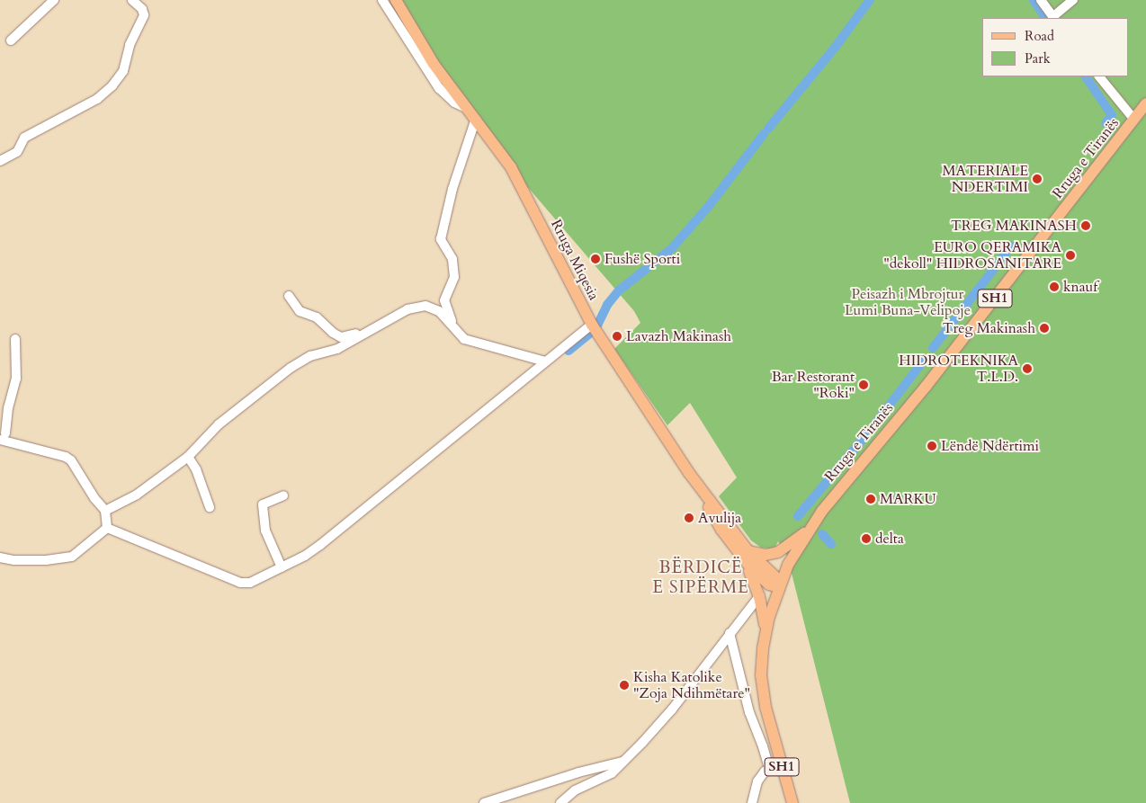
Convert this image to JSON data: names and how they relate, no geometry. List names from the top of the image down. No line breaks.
{"streets":{"main road":["Rruga e Tiranës","Rruga Miqesia","SH1"]},"crossings":[["Rruga e Tiranës","SH1"],["Rruga Miqesia","SH1"]],"districts":["BËRDICË E SIPËRME"],"parks":["Peisazh i Mbrojtur Lumi Buna-Velipoje"],"places":["MATERIALE NDERTIMI","TREG MAKINASH","EURO QERAMIKA \"dekoll\" HIDROSANITARE","Fushë Sporti","knauf","Treg Makinash","Lavazh Makinash","HIDROTEKNIKA T.L.D.","Bar Restorant \"Roki\"","Lëndë Ndërtimi","MARKU","Avulija","delta","Kisha Katolike \"Zoja Ndihmëtare\""],"legend":["Road","Park"]}
